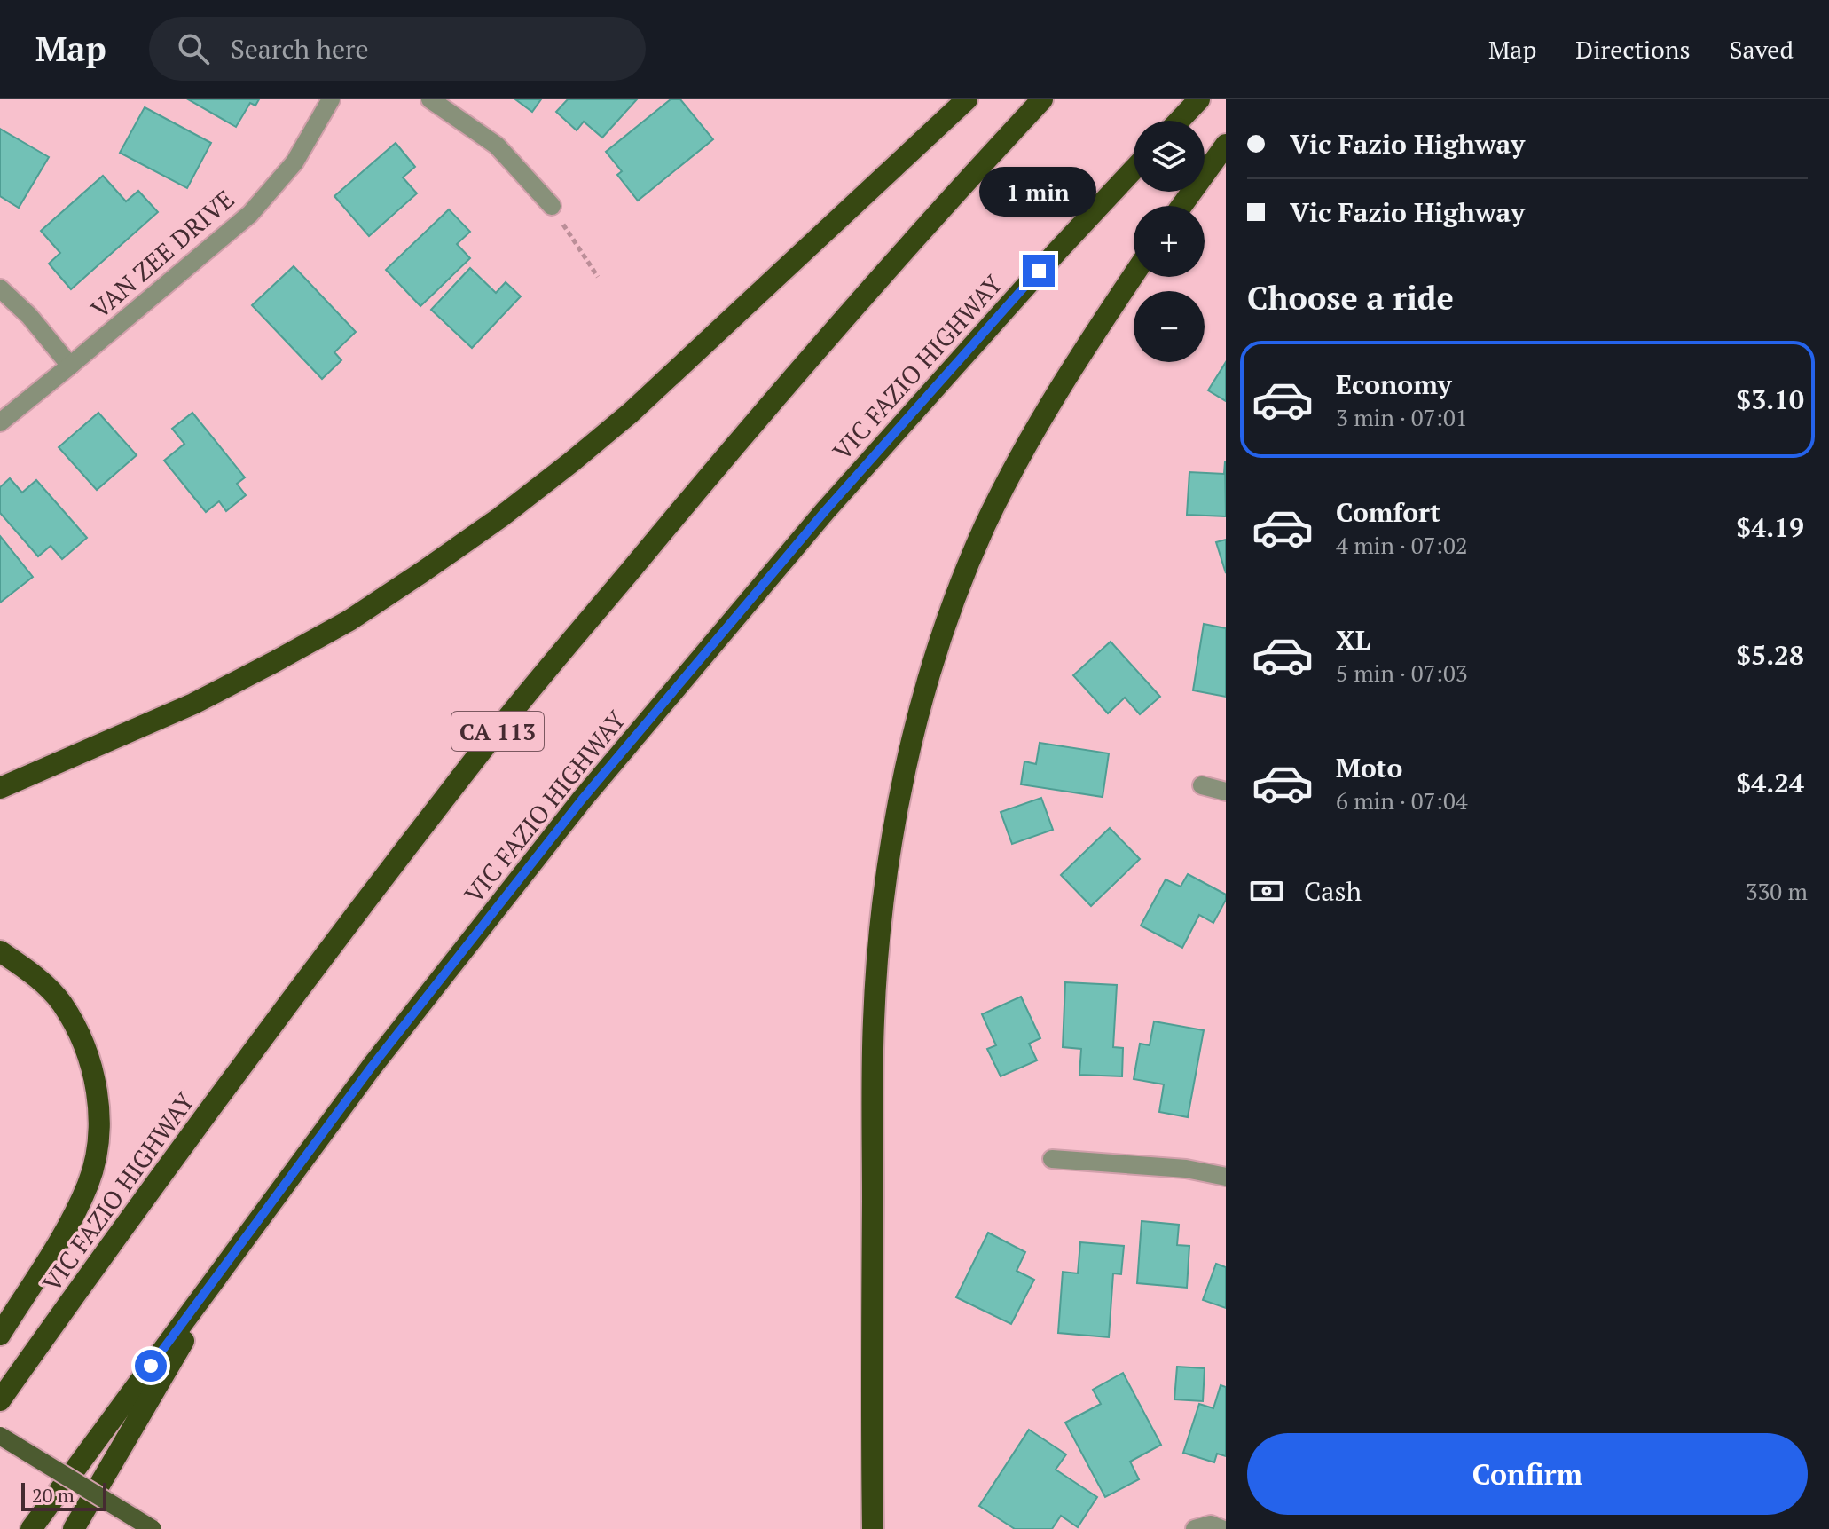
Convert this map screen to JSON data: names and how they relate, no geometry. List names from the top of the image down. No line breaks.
{"streets":{"highway":["VIC FAZIO HIGHWAY","CA 113"],"street":["VAN ZEE DRIVE"]},"scale_bar":"20 m","page":{"header":"Map","search":"Search here","nav":["Map","Directions","Saved"],"banner":["Vic Fazio Highway","Vic Fazio Highway"],"map_buttons":["+","−"],"bubble":"1 min","heading":"Choose a ride","list":[{"name":"Economy","note":"3 min · 07:01","value":"$3.10"},{"name":"Comfort","note":"4 min · 07:02","value":"$4.19"},{"name":"XL","note":"5 min · 07:03","value":"$5.28"},{"name":"Moto","note":"6 min · 07:04","value":"$4.24"}],"pay":["Cash","330 m"],"buttons":"Confirm","scale":"20 m"}}
